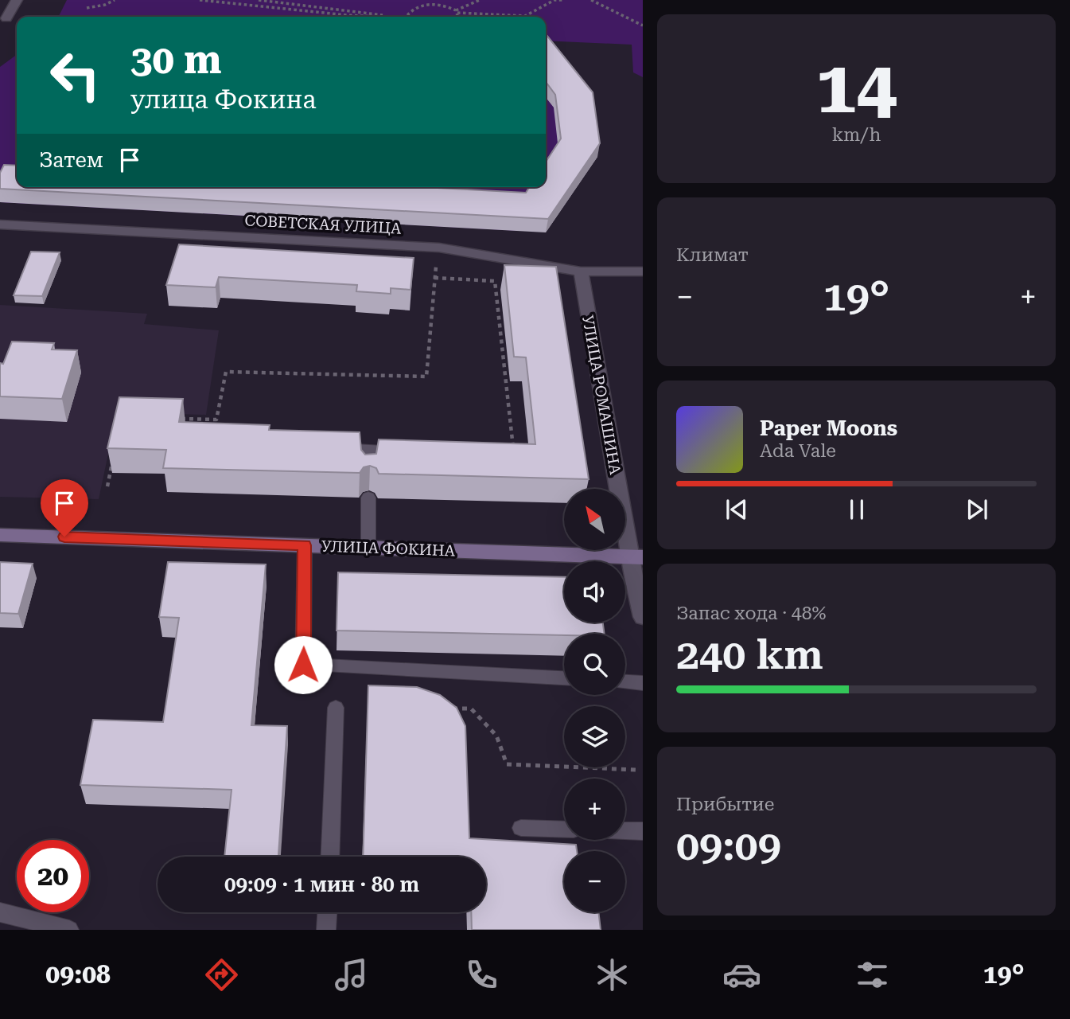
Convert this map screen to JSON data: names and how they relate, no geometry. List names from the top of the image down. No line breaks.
{"streets":{"main road":["УЛИЦА ФОКИНА"],"street":["СОВЕТСКАЯ УЛИЦА","УЛИЦА РОМАШИНА"]},"crossings":[["СОВЕТСКАЯ УЛИЦА","УЛИЦА РОМАШИНА"],["УЛИЦА РОМАШИНА","УЛИЦА ФОКИНА"]],"north":"top left","page":{"tile":[["14","km/h"],"Климат",["Запас хода · 48%","240 km"],["Прибытие","09:09"]],"turn":["30 m","улица Фокина"],"then":"Затем","heat":["−","19°","+"],"song":["Paper Moons","Ada Vale"],"map_buttons":["+","−"],"limit":"20","trip":"09:09 · 1 мин · 80 m","tabs":["09:08","19°"]}}
